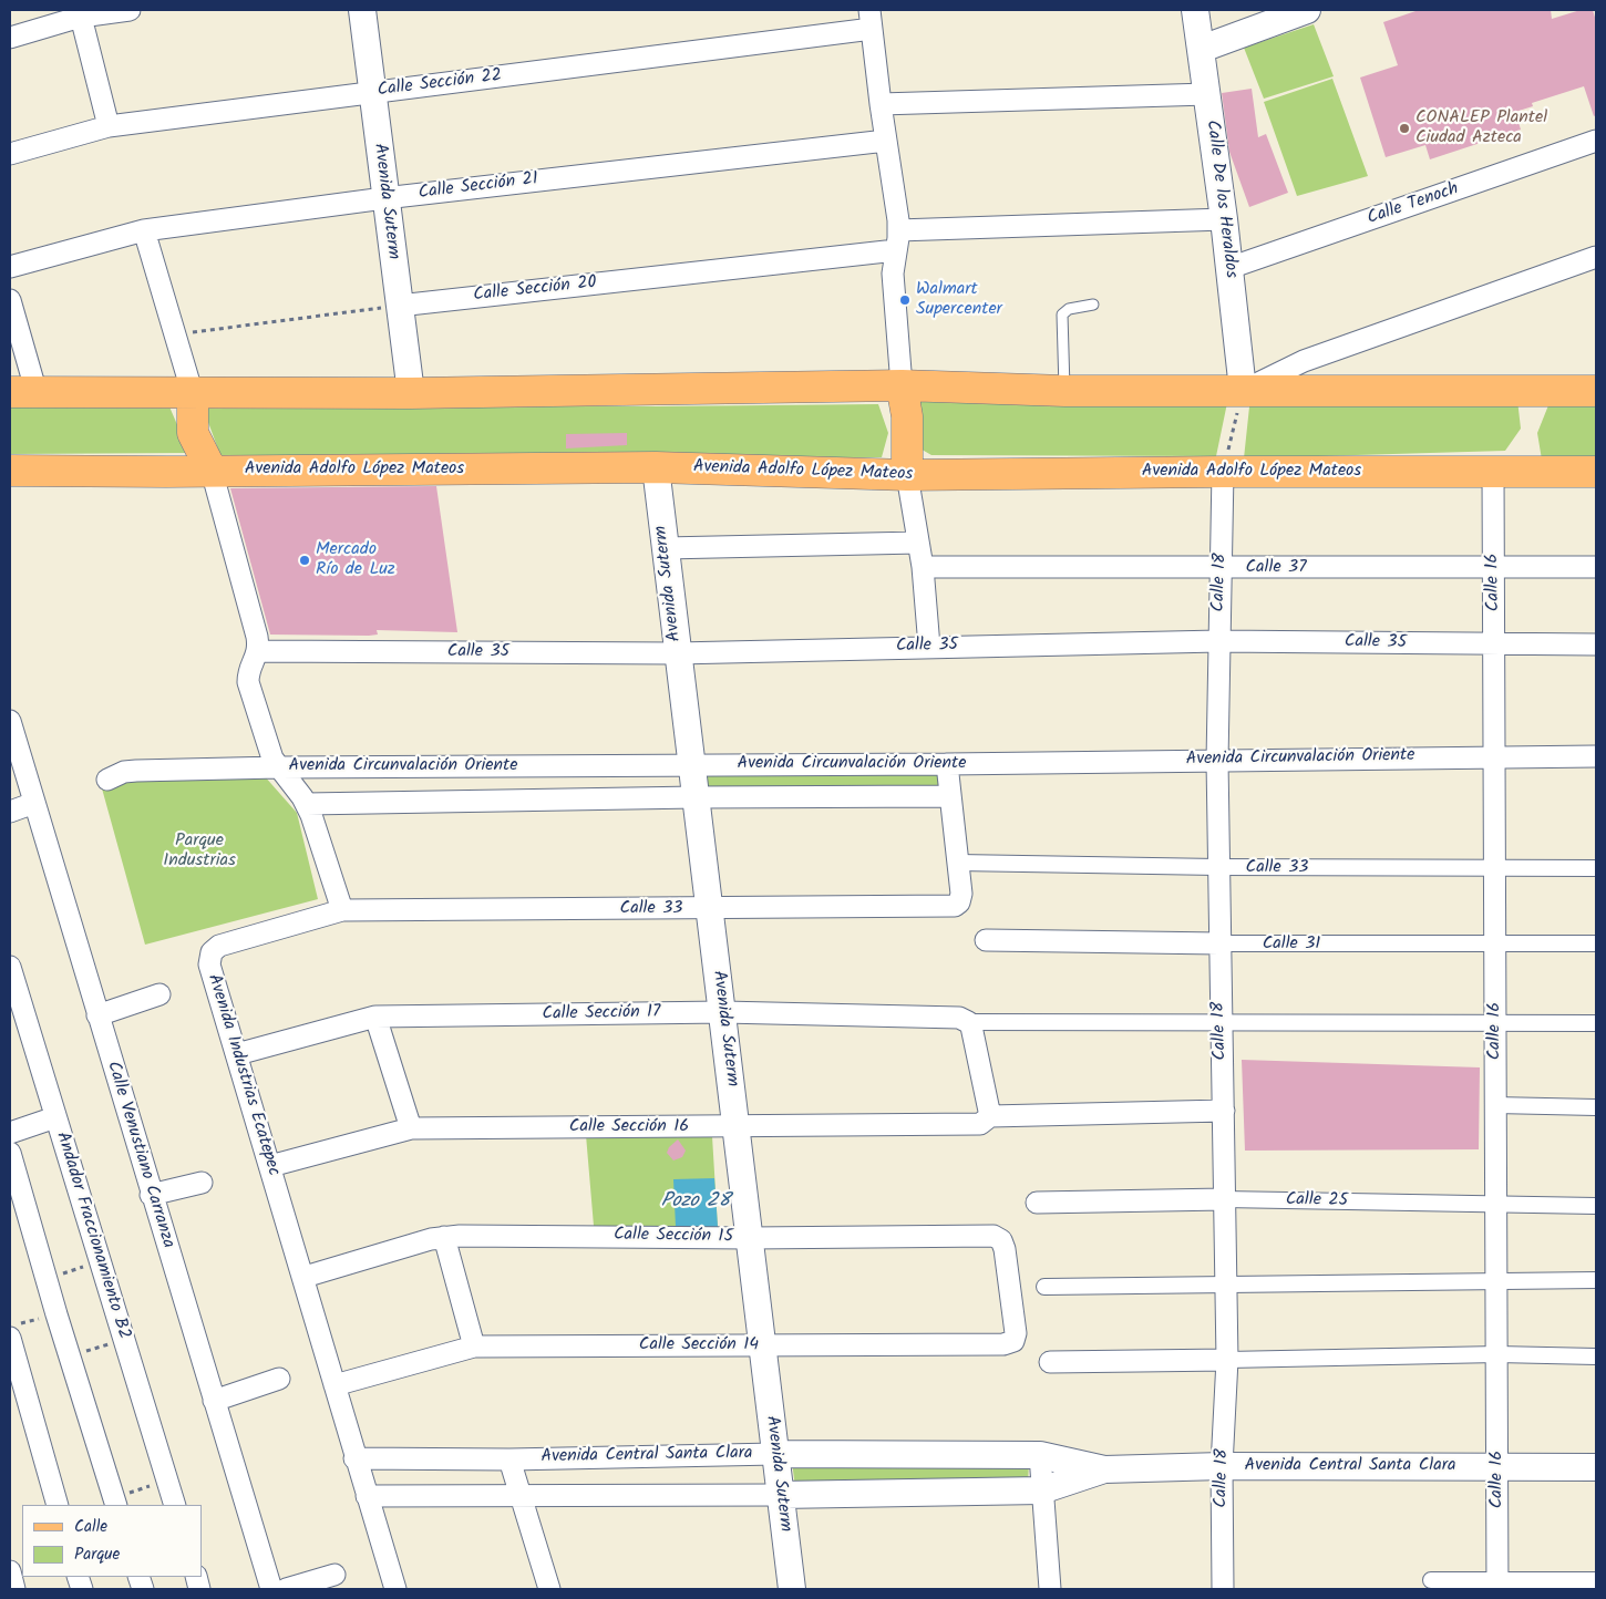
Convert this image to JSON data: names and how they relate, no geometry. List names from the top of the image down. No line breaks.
{"streets":{"main road":["Avenida Adolfo López Mateos"],"street":["Calle Sección 22","Calle Sección 21","Calle De los Heraldos","Avenida Suterm","Calle Tenoch","Calle Sección 20","Calle 37","Calle 18","Calle 16","Calle 35","Avenida Circunvalación Oriente","Calle 33","Calle 31","Calle Sección 17","Avenida Industrias Ecatepec","Calle Sección 16","Calle Venustiano Carranza","Calle 25","Andador Fraccionamiento B2","Calle Sección 15","Calle Sección 14","Avenida Central Santa Clara"]},"crossings":[["Calle Sección 22","Avenida Suterm"],["Calle Sección 21","Avenida Suterm"],["Calle De los Heraldos","Calle Tenoch"],["Calle De los Heraldos","Calle Sección 20"],["Avenida Suterm","Calle Sección 20"],["Avenida Suterm","Avenida Adolfo López Mateos"],["Avenida Suterm","Calle 35"],["Avenida Suterm","Avenida Circunvalación Oriente"],["Avenida Suterm","Calle 33"],["Avenida Suterm","Calle Sección 17"],["Avenida Suterm","Calle Sección 16"],["Avenida Suterm","Calle Sección 15"],["Avenida Suterm","Calle Sección 14"],["Avenida Suterm","Avenida Central Santa Clara"],["Avenida Adolfo López Mateos","Calle 18"],["Avenida Adolfo López Mateos","Calle 16"],["Calle 37","Calle 18"],["Calle 37","Calle 16"],["Calle 18","Calle 35"],["Calle 18","Avenida Circunvalación Oriente"],["Calle 18","Calle 33"],["Calle 18","Calle 31"],["Calle 18","Calle Sección 16"],["Calle 18","Calle 25"],["Calle 18","Avenida Central Santa Clara"],["Calle 16","Calle 35"],["Calle 16","Avenida Circunvalación Oriente"],["Calle 16","Calle 33"],["Calle 16","Calle 31"],["Calle 16","Calle 25"],["Calle 16","Avenida Central Santa Clara"],["Calle 33","Avenida Industrias Ecatepec"],["Calle Sección 17","Avenida Industrias Ecatepec"],["Avenida Industrias Ecatepec","Calle Sección 16"],["Avenida Industrias Ecatepec","Calle Sección 15"],["Avenida Industrias Ecatepec","Calle Sección 14"],["Avenida Industrias Ecatepec","Avenida Central Santa Clara"],["Calle Sección 15","Calle Sección 14"]],"water":["Pozo 28"],"parks":["Parque Industrias"],"places":["CONALEP Plantel Ciudad Azteca","Walmart Supercenter","Mercado Río de Luz"],"legend":["Calle","Parque"]}
